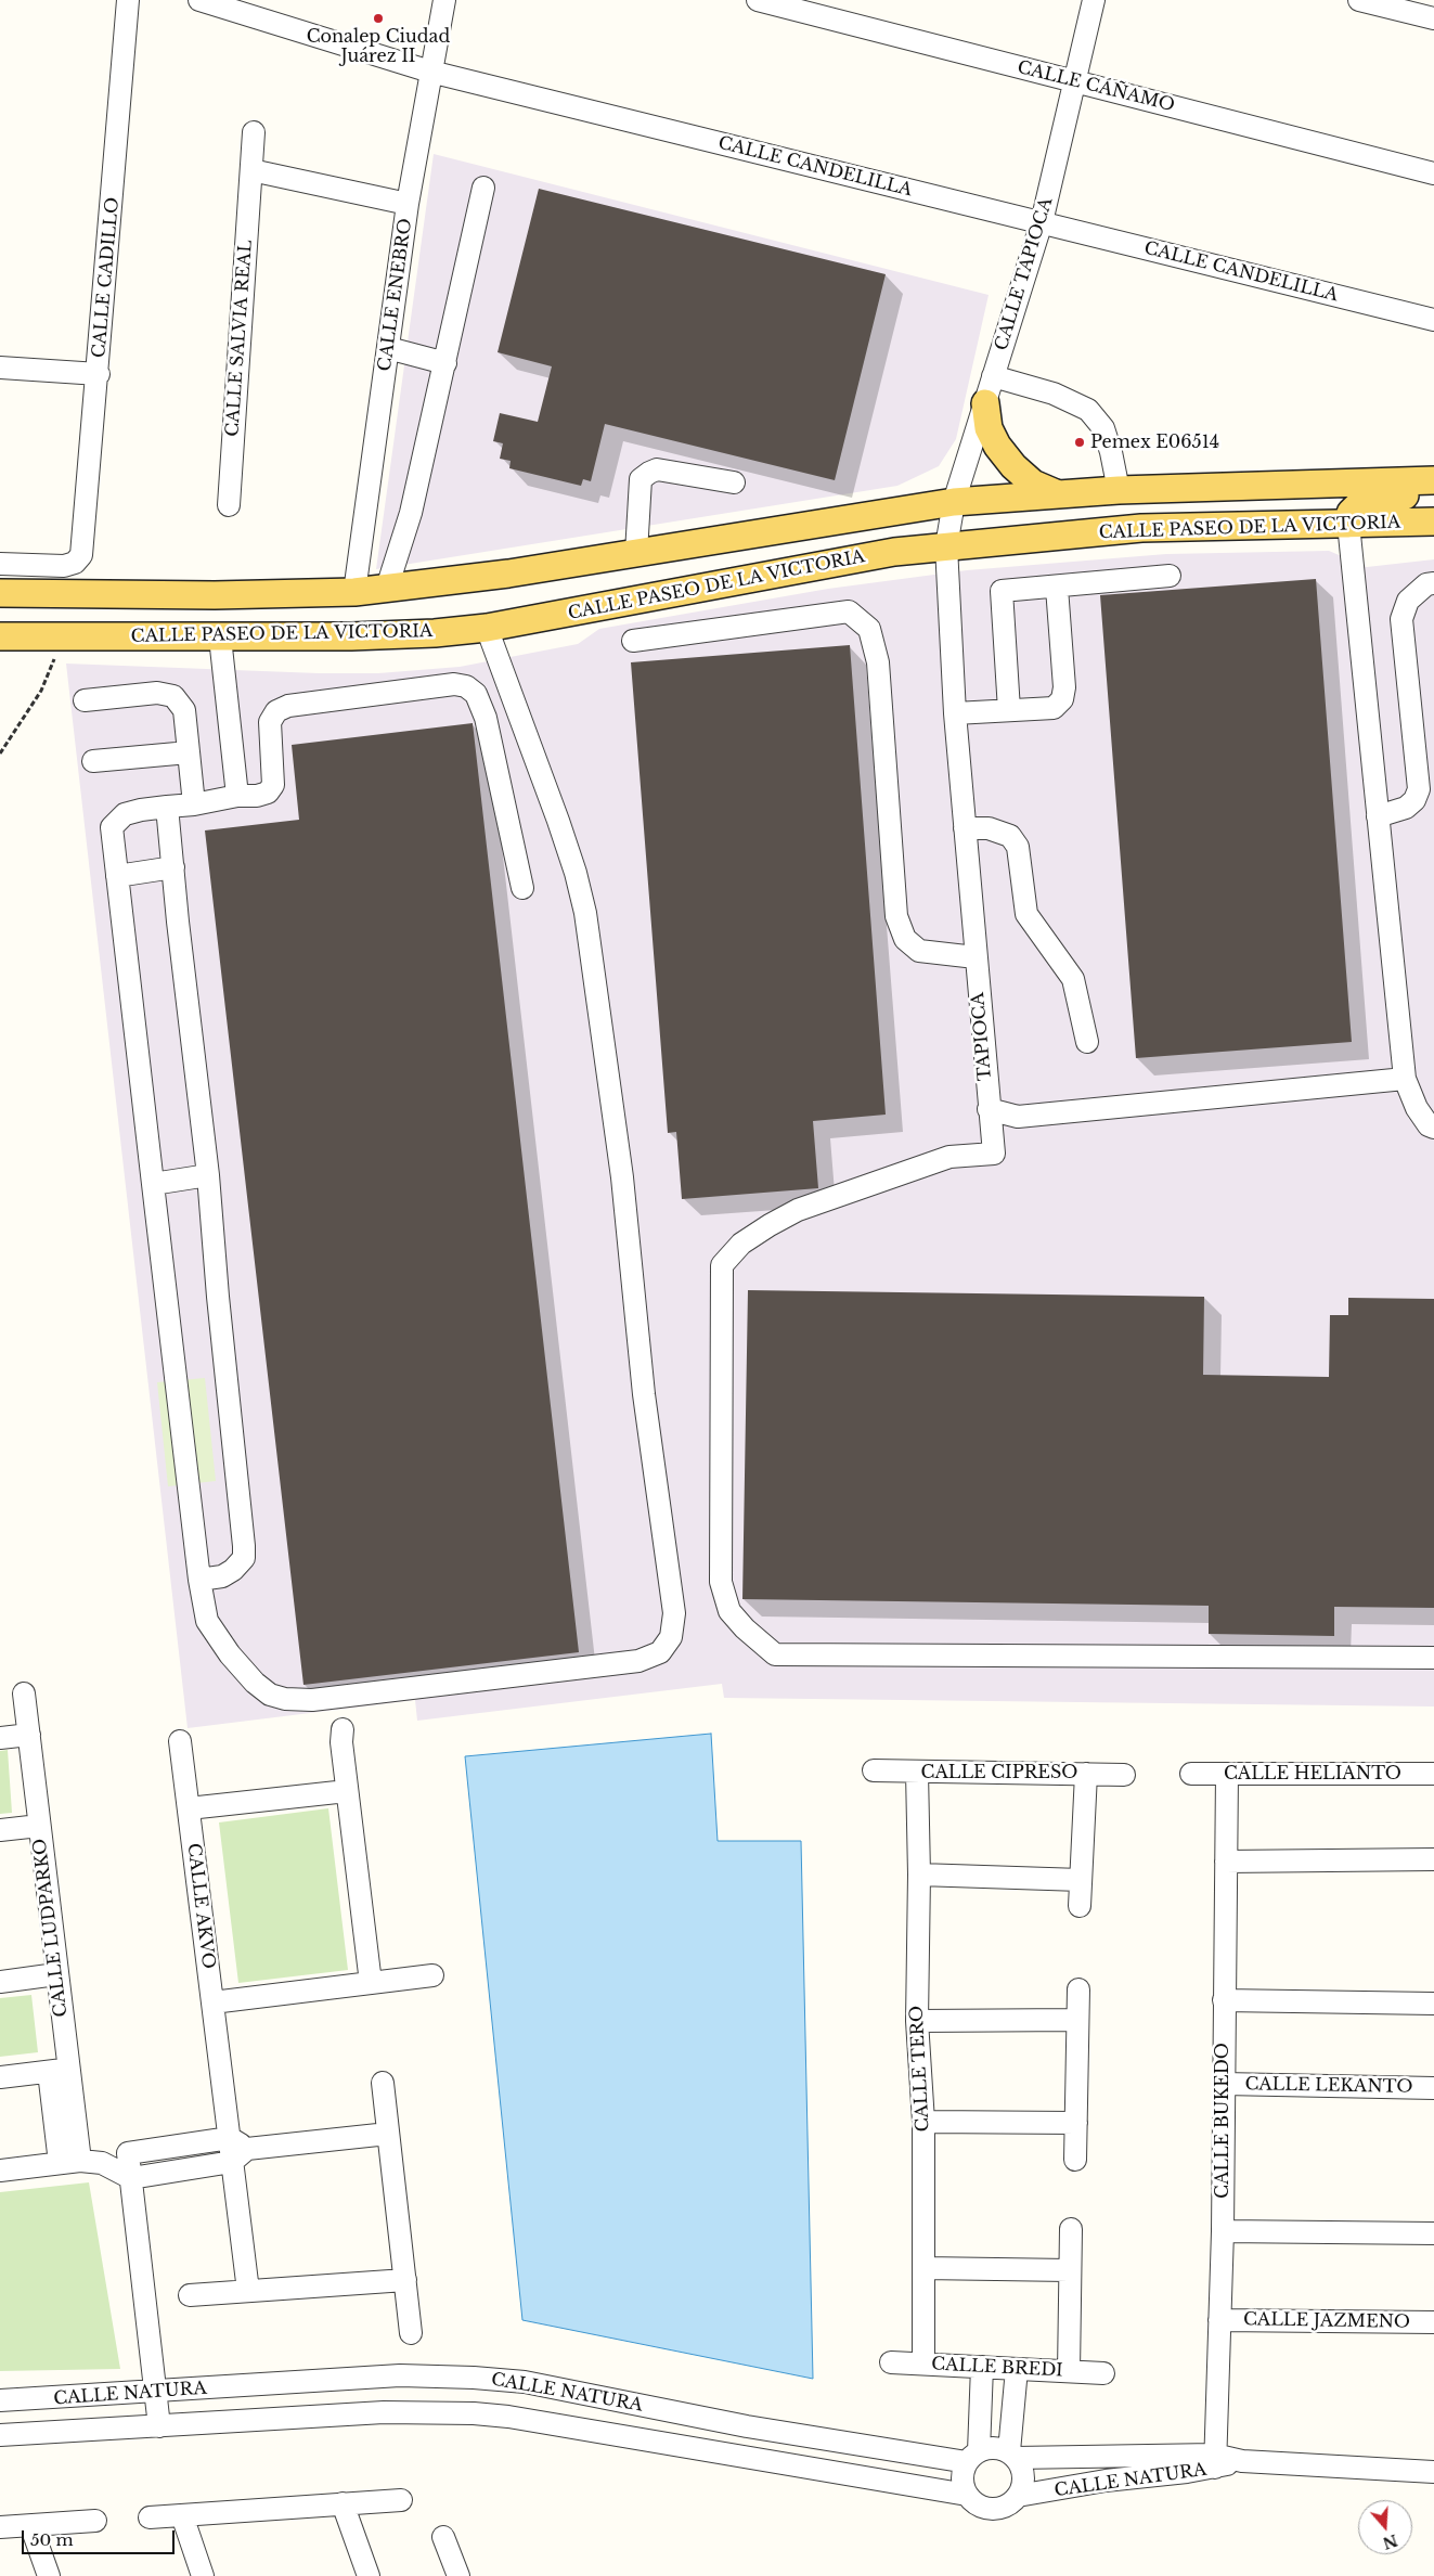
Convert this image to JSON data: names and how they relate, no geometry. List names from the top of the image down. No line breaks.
{"streets":{"main road":["CALLE PASEO DE LA VICTORIA"],"street":["CALLE CÁÑAMO","CALLE CANDELILLA","CALLE TAPIOCA","CALLE CADILLO","CALLE ENEBRO","CALLE SALVIA REAL","TAPIOCA","CALLE CIPRESO","CALLE HELIANTO","CALLE AKVO","CALLE LUDPARKO","CALLE TERO","CALLE LEKANTO","CALLE BUKEDO","CALLE JAZMENO","CALLE BREDI","CALLE NATURA"]},"crossings":[["CALLE CÁÑAMO","CALLE TAPIOCA"],["CALLE CANDELILLA","CALLE TAPIOCA"],["CALLE CANDELILLA","CALLE ENEBRO"],["CALLE TAPIOCA","CALLE PASEO DE LA VICTORIA"],["CALLE TAPIOCA","TAPIOCA"],["CALLE PASEO DE LA VICTORIA","TAPIOCA"],["CALLE CIPRESO","CALLE TERO"],["CALLE HELIANTO","CALLE BUKEDO"],["CALLE TERO","CALLE BREDI"],["CALLE LEKANTO","CALLE BUKEDO"],["CALLE BUKEDO","CALLE JAZMENO"],["CALLE BUKEDO","CALLE NATURA"]],"places":["Conalep Ciudad Juárez II","Pemex E06514"],"scale_bar":"50 m","north":"bottom"}
